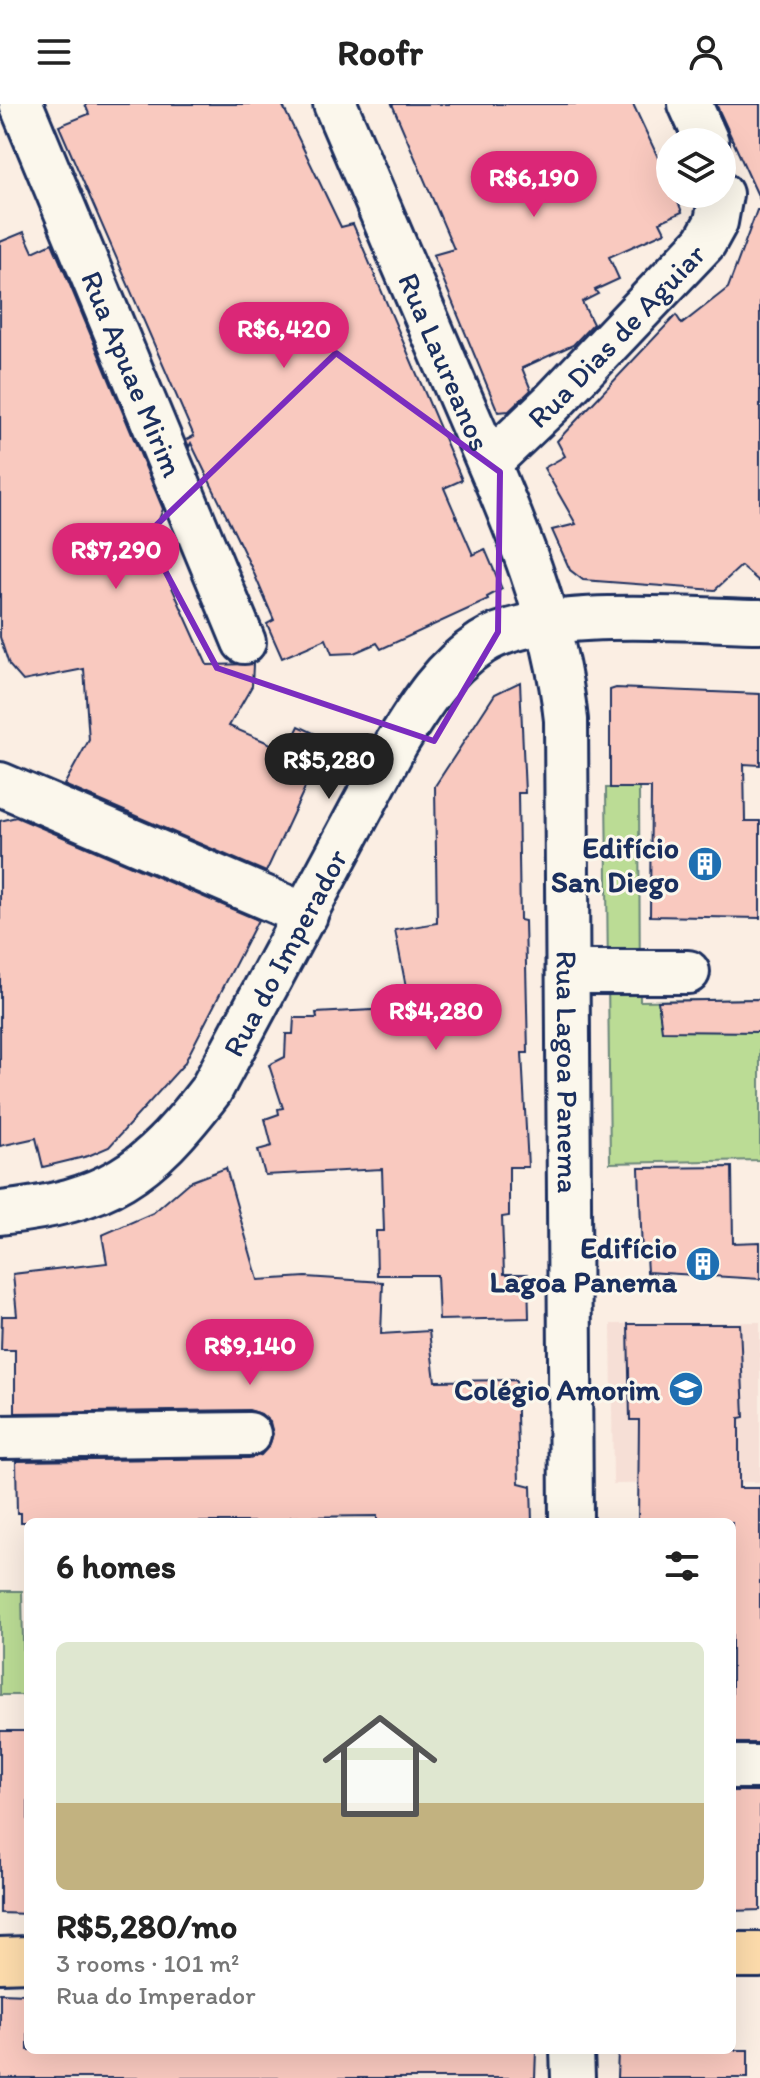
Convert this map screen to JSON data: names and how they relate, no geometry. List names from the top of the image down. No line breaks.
{"streets":{"street":["Rua Dias de Aguiar","Rua Laureanos","Rua Apuae Mirim","Rua do Imperador","Rua Lagoa Panema"]},"crossings":[["Rua Dias de Aguiar","Rua Laureanos"],["Rua Laureanos","Rua do Imperador"],["Rua Laureanos","Rua Lagoa Panema"],["Rua do Imperador","Rua Lagoa Panema"]],"places":{"building":["Edifício San Diego","Edifício Lagoa Panema"],"school or university":["Colégio Amorim"]},"page":{"header":"Roofr","price":["R$6,190","R$6,420","R$7,290","R$5,280","R$4,280","R$9,140"],"heading":"6 homes","list":[{"name":"R$5,280/mo","note":"3 rooms · 101 m² · Rua do Imperador"}]}}
